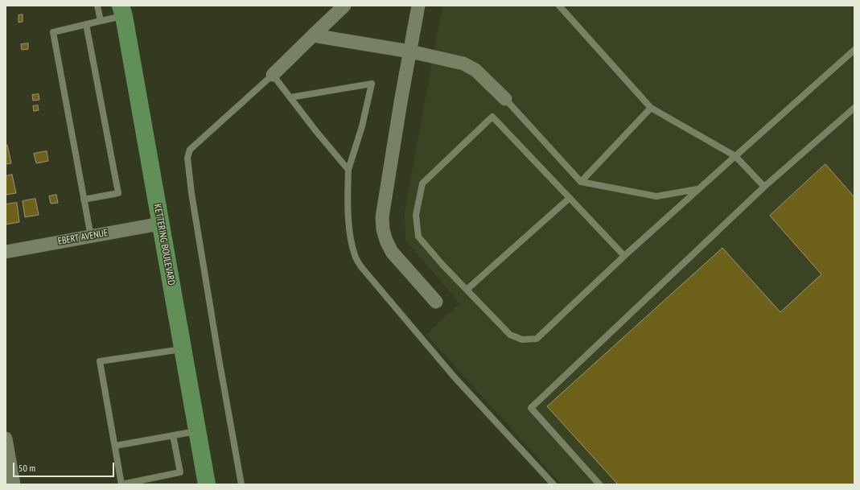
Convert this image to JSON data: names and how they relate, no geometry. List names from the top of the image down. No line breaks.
{"streets":{"main road":["KETTERING BOULEVARD"],"street":["EBERT AVENUE"]},"crossings":[["EBERT AVENUE","KETTERING BOULEVARD"]],"scale_bar":"50 m"}
